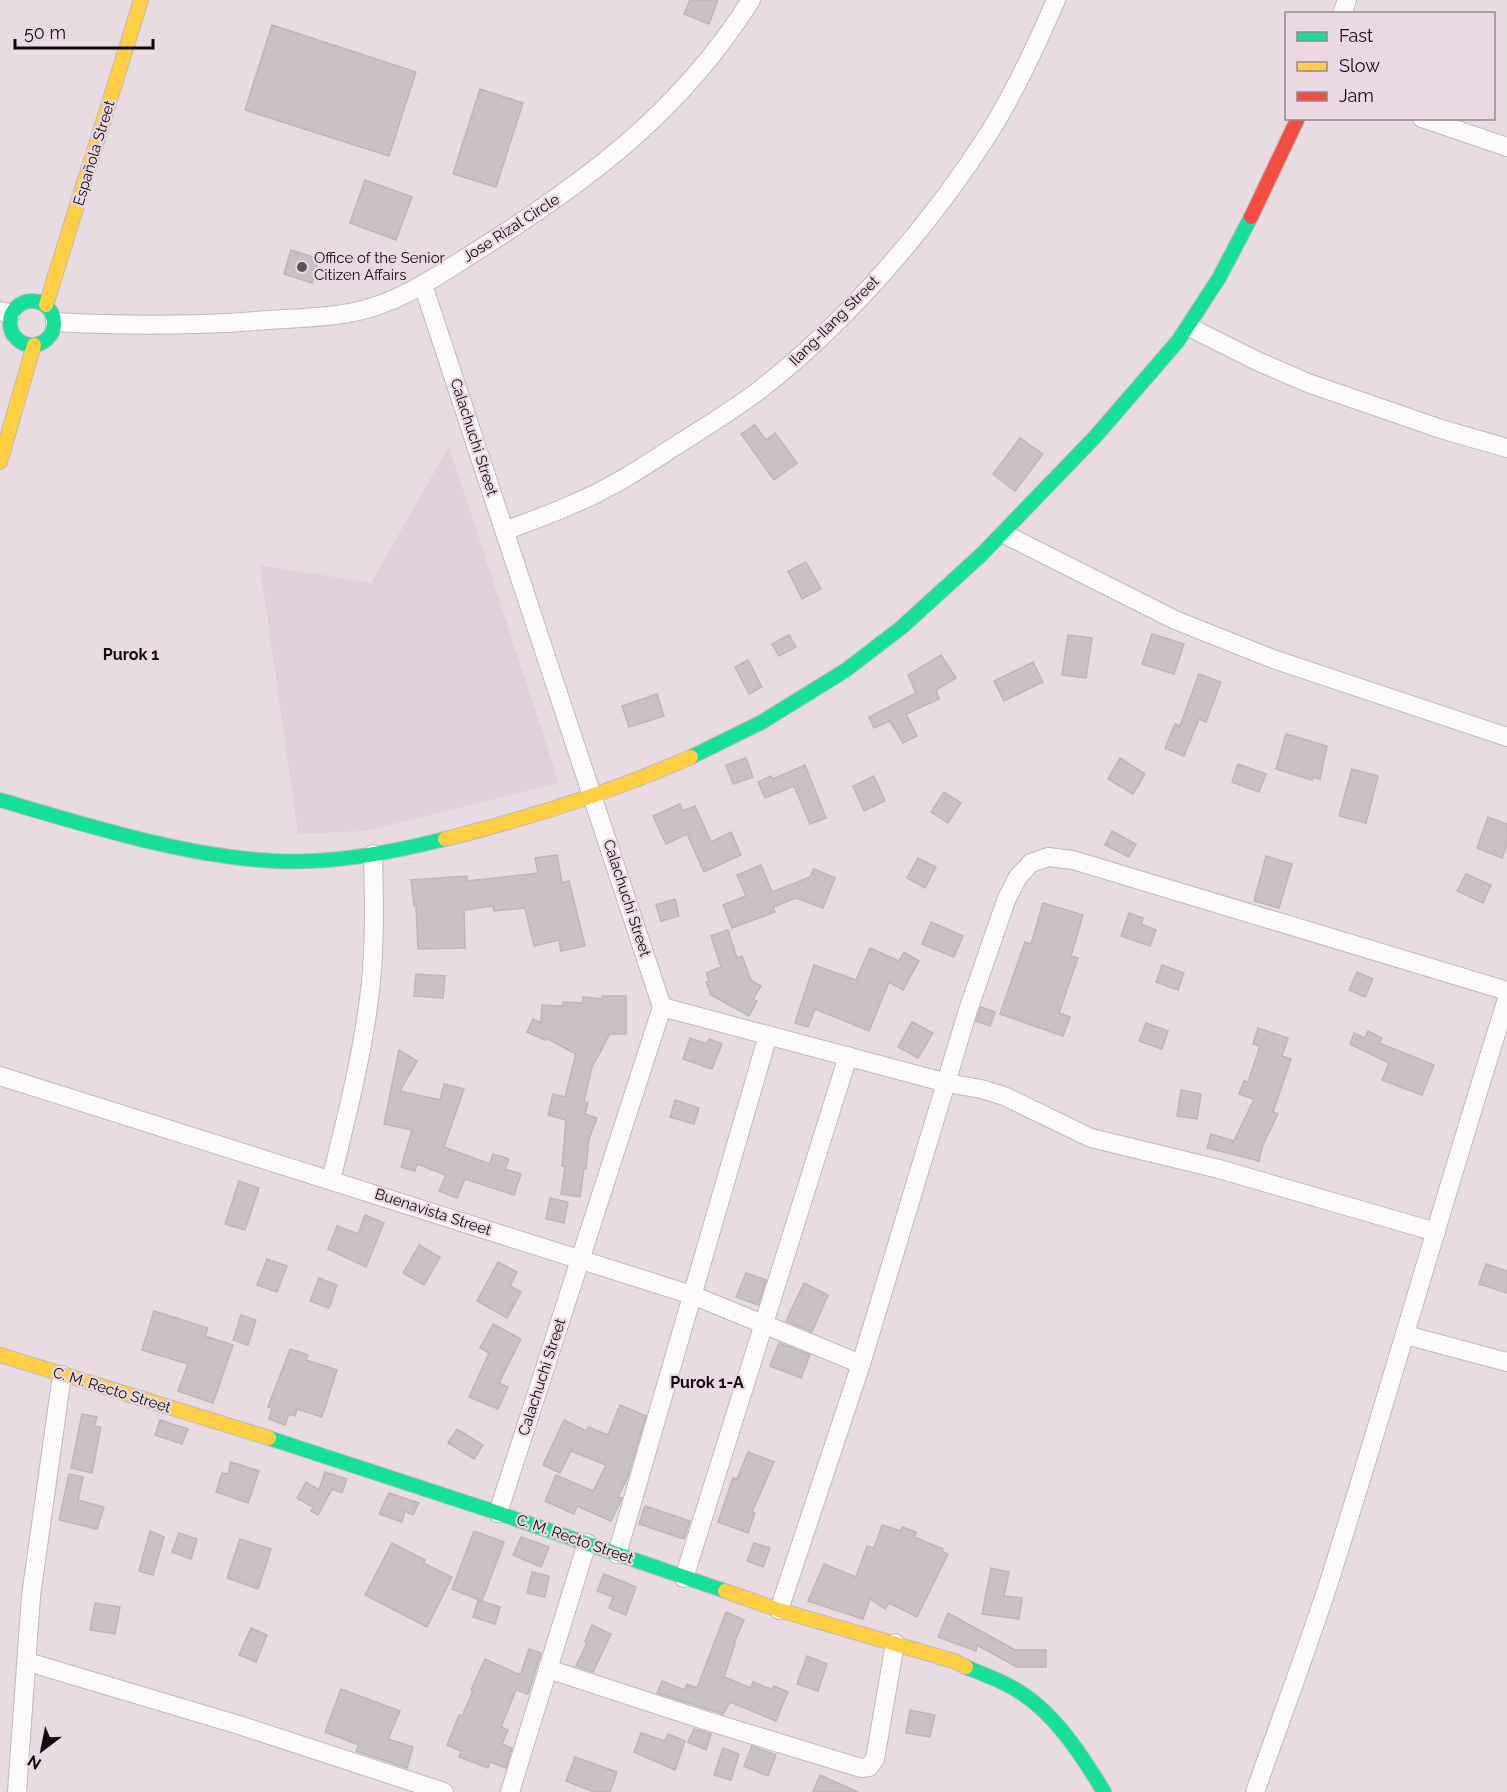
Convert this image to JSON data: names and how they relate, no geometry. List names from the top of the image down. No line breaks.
{"streets":{"street":["Española Street","Jose Rizal Circle","Ilang-Ilang Street","Calachuchi Street","Buenavista Street","C. M. Recto Street"]},"crossings":[["Española Street","Jose Rizal Circle"],["Jose Rizal Circle","Calachuchi Street"],["Ilang-Ilang Street","Calachuchi Street"],["Calachuchi Street","Buenavista Street"],["Calachuchi Street","C. M. Recto Street"]],"districts":["Purok 1","Purok 1-A"],"places":["Office of the Senior Citizen Affairs"],"legend":["Fast","Slow","Jam"],"scale_bar":"50 m","north":"bottom left"}
